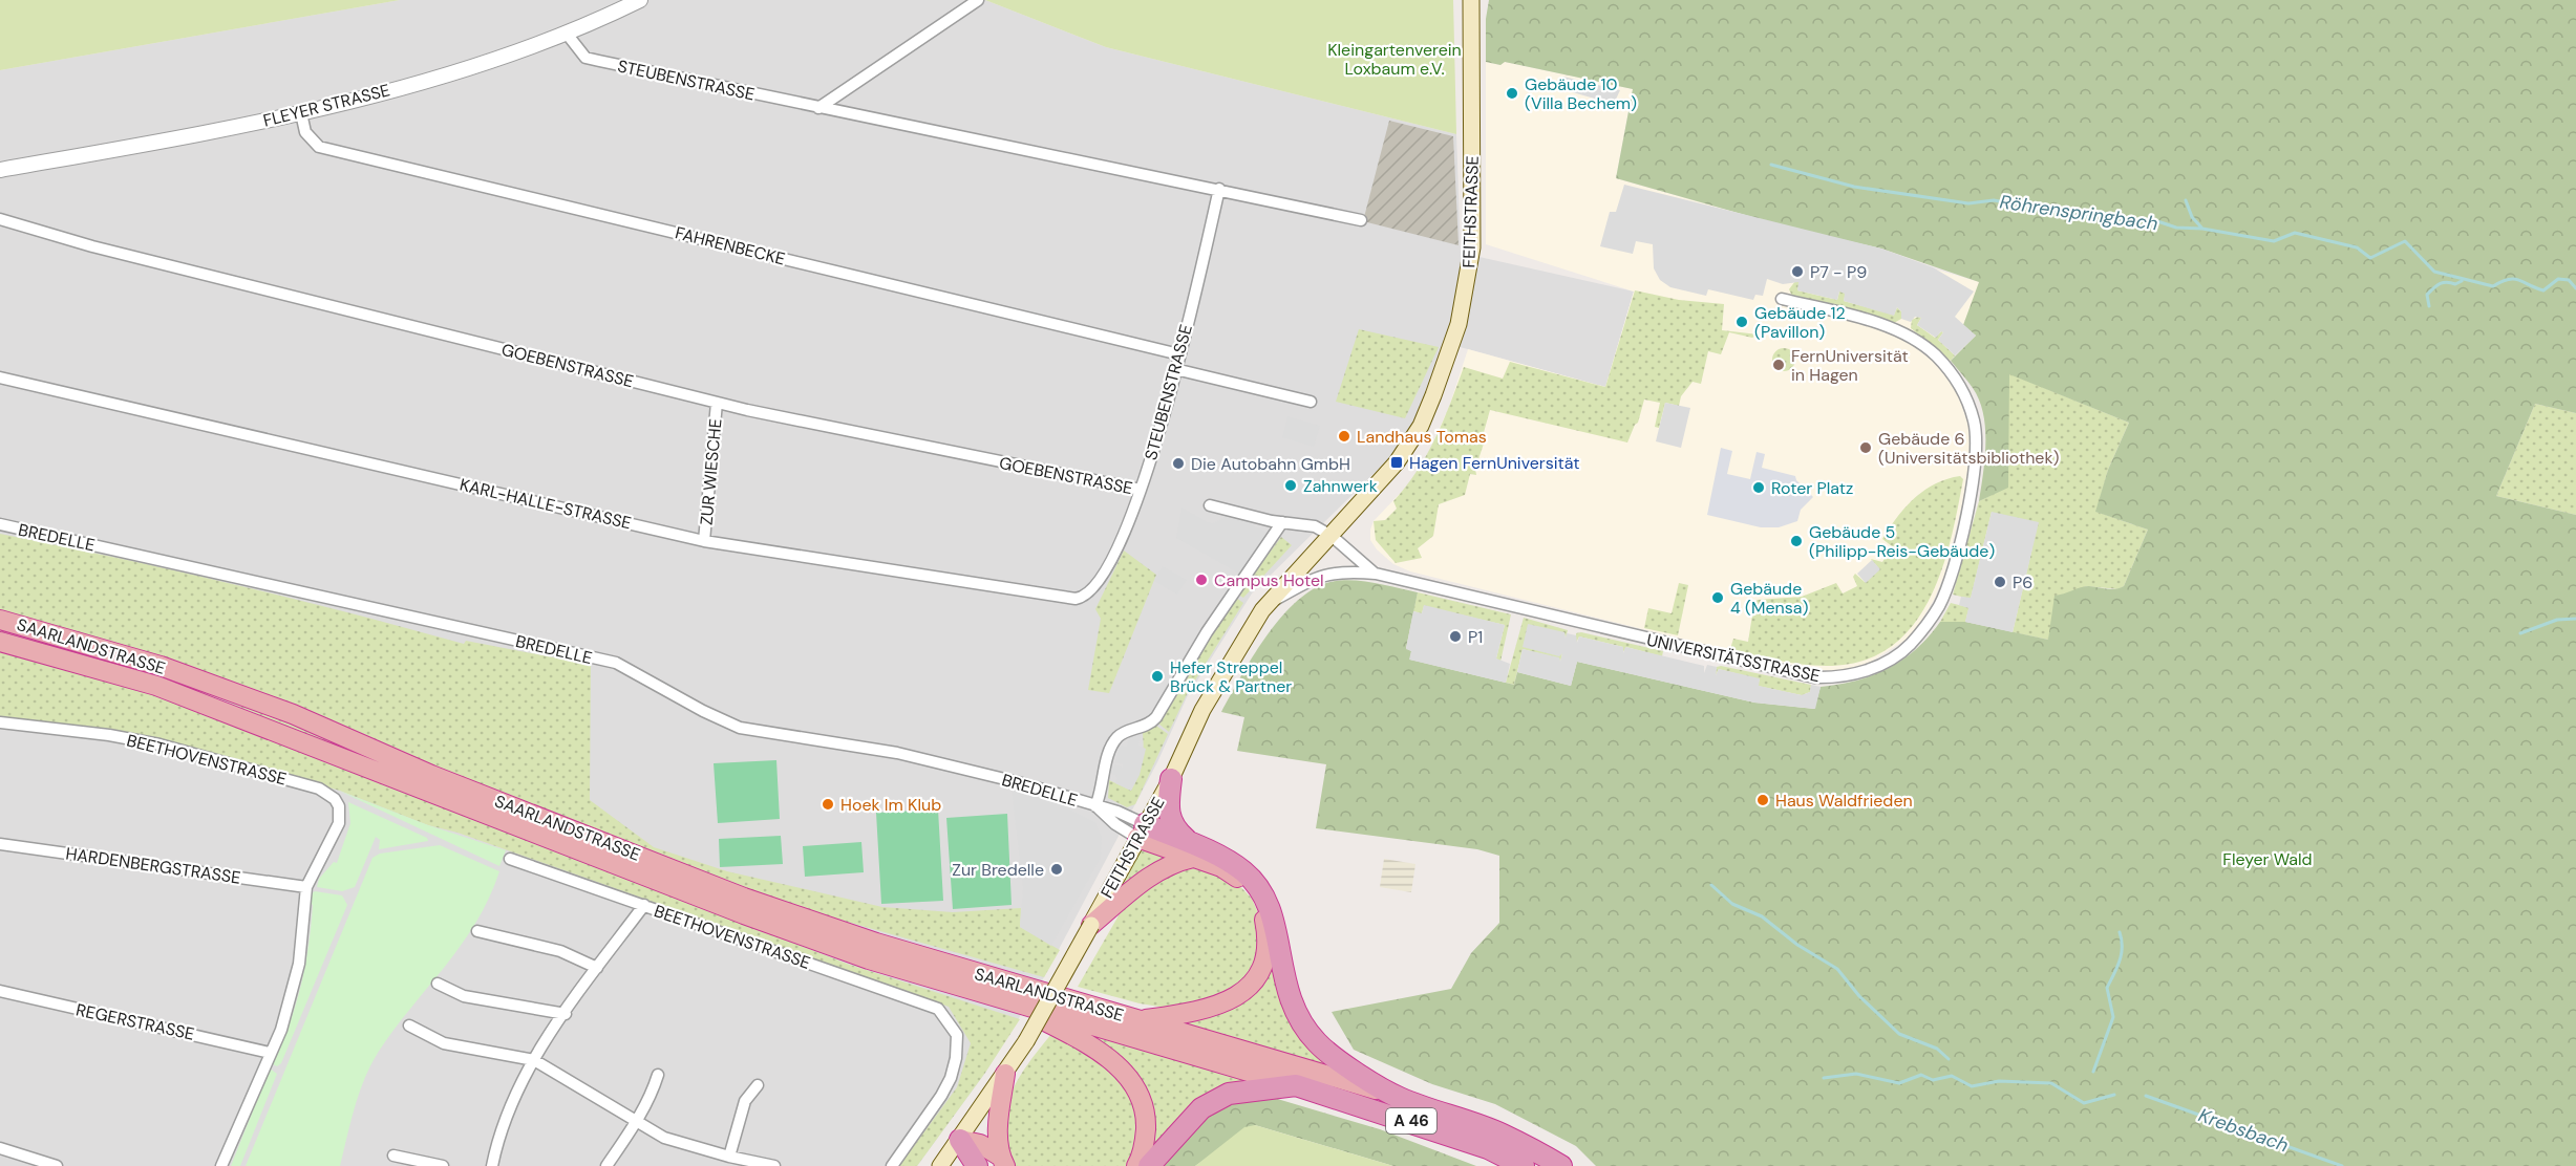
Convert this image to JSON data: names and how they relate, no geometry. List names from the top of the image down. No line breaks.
{"streets":{"highway":["SAARLANDSTRASSE","A 46"],"main road":["FEITHSTRASSE"],"street":["STEUBENSTRASSE","FLEYER STRASSE","FAHRENBECKE","GOEBENSTRASSE","ZUR WIESCHE","KARL-HALLE-STRASSE","BREDELLE","UNIVERSITÄTSSTRASSE","BEETHOVENSTRASSE","HARDENBERGSTRASSE","REGERSTRASSE"]},"crossings":[["STEUBENSTRASSE","FLEYER STRASSE"],["STEUBENSTRASSE","FAHRENBECKE"],["STEUBENSTRASSE","GOEBENSTRASSE"],["STEUBENSTRASSE","KARL-HALLE-STRASSE"],["FLEYER STRASSE","FAHRENBECKE"],["FEITHSTRASSE","BREDELLE"],["FEITHSTRASSE","UNIVERSITÄTSSTRASSE"],["GOEBENSTRASSE","ZUR WIESCHE"],["ZUR WIESCHE","KARL-HALLE-STRASSE"],["SAARLANDSTRASSE","A 46"],["BEETHOVENSTRASSE","HARDENBERGSTRASSE"]],"water":["Röhrenspringbach","Krebsbach"],"parks":["Kleingartenverein Loxbaum e.V.","Fleyer Wald"],"places":{"other":["Gebäude 10 (Villa Bechem)","P7 - P9","Gebäude 12 (Pavillon)","FernUniversität in Hagen","Landhaus Tomas","Gebäude 6 (Universitätsbibliothek)","Die Autobahn GmbH","Zahnwerk","Roter Platz","Gebäude 5 (Philipp-Reis-Gebäude)","Campus Hotel","P6","Gebäude 4 (Mensa)","P1","Hefer Streppel Brück & Partner","Haus Waldfrieden","Hoek Im Klub","Zur Bredelle"],"transit":["Hagen FernUniversität"]}}
